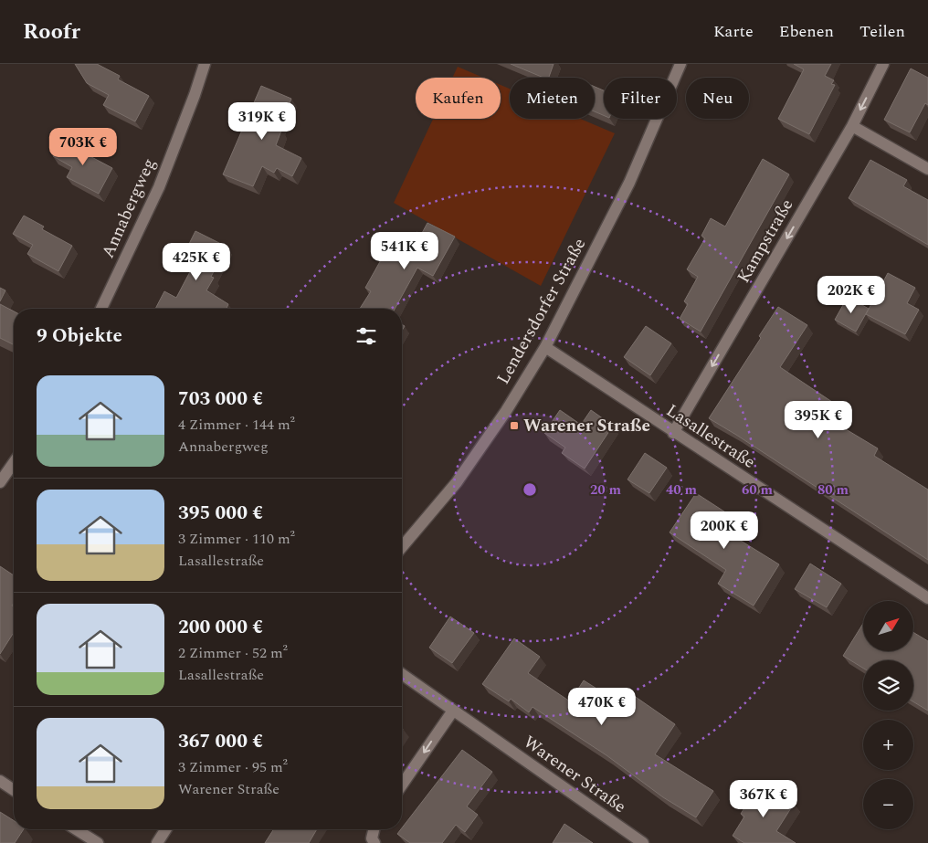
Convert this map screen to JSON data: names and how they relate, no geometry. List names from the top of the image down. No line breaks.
{"streets":{"street":["Annabergweg","Kampstraße","Lendersdorfer Straße","Lasallestraße","Warener Straße"]},"crossings":[["Kampstraße","Lasallestraße"],["Lendersdorfer Straße","Lasallestraße"]],"one_way":["Kampstraße"],"places":{"transit":["Warener Straße"]},"north":"top right","page":{"header":"Roofr","nav":["Karte","Ebenen","Teilen"],"chip":["Kaufen","Mieten","Filter","Neu"],"price":["319K €","703K €","541K €","425K €","202K €","395K €","200K €","470K €","367K €"],"heading":"9 Objekte","list":[{"name":"703 000 €","note":"4 Zimmer · 144 m² · Annabergweg"},{"name":"395 000 €","note":"3 Zimmer · 110 m² · Lasallestraße"},{"name":"200 000 €","note":"2 Zimmer · 52 m² · Lasallestraße"},{"name":"367 000 €","note":"3 Zimmer · 95 m² · Warener Straße"}],"map_buttons":["+","−"]},"rings":["20 m","40 m","60 m","80 m"]}
